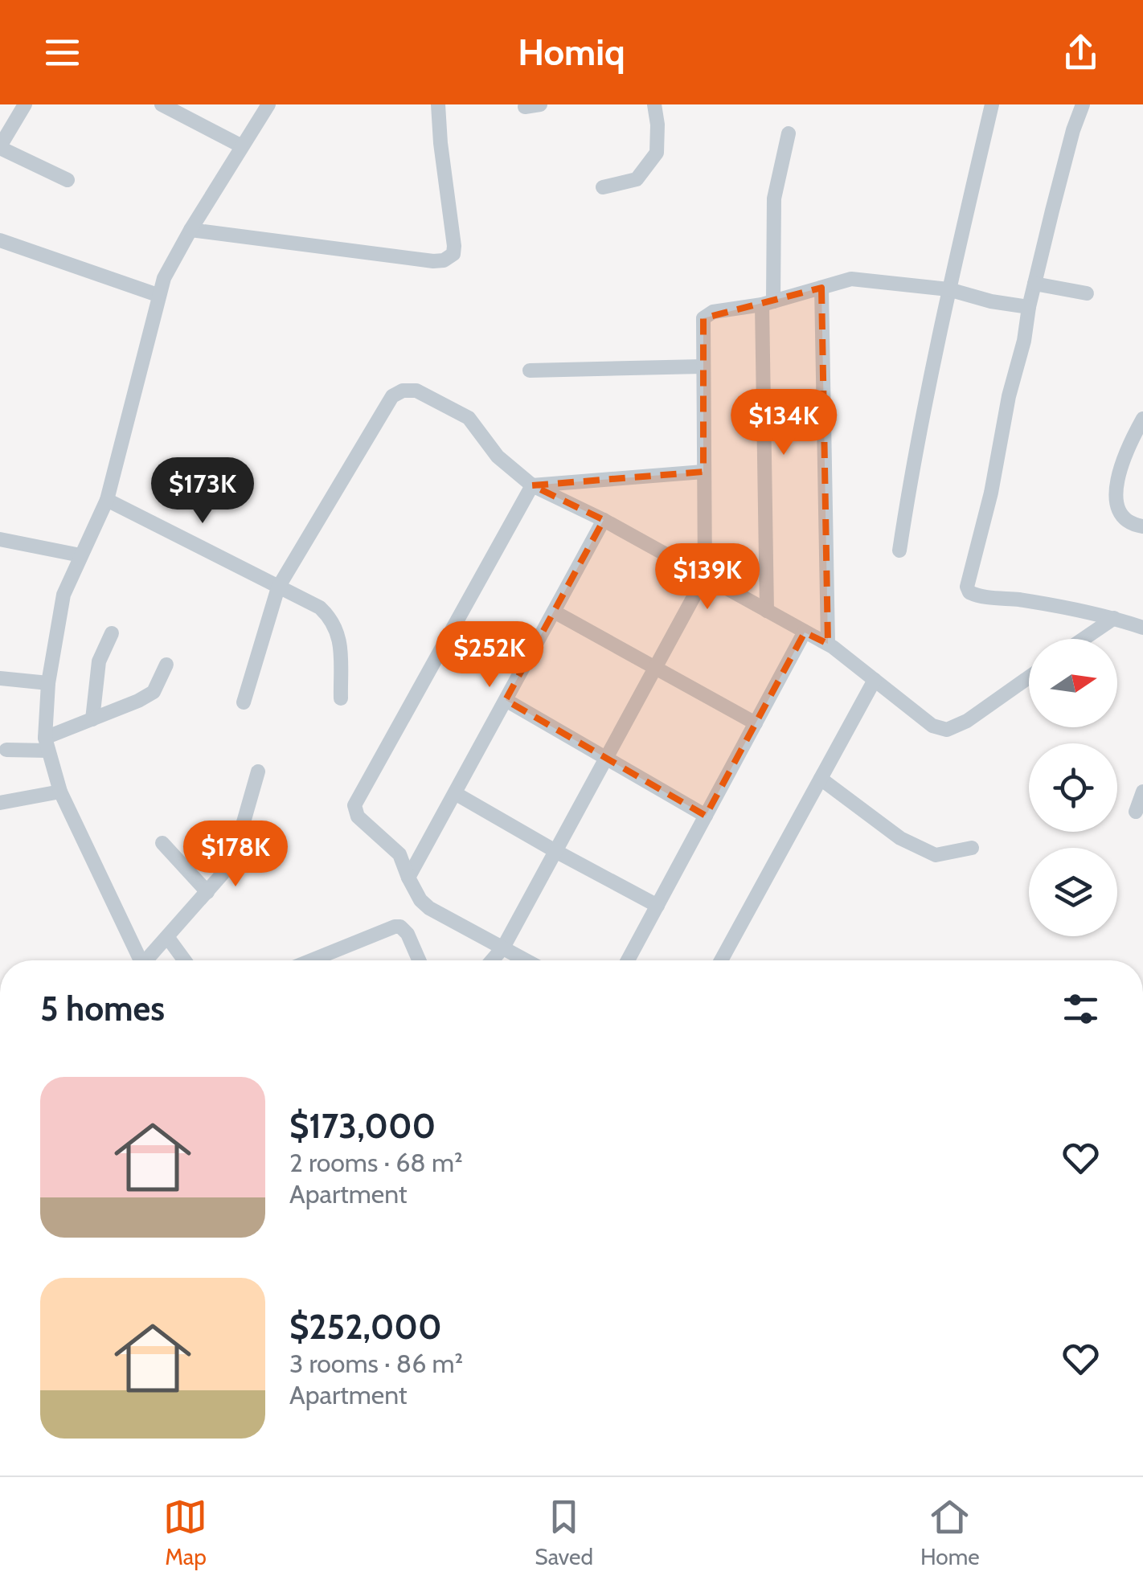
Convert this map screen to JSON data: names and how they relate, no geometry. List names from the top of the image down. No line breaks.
{"north":"right","page":{"header":"Homiq","price":["$134K","$173K","$139K","$252K","$178K"],"heading":"5 homes","list":[{"name":"$173,000","note":"2 rooms · 68 m² · Apartment"},{"name":"$252,000","note":"3 rooms · 86 m² · Apartment"}],"tabs":["Map","Saved","Home"]}}
